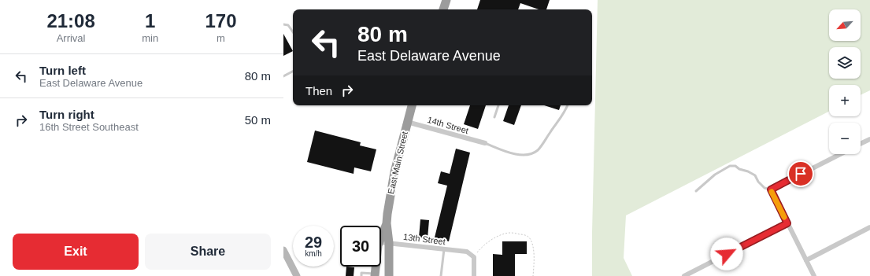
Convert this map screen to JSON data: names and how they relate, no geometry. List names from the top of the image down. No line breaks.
{"streets":{"highway":["East Main Street"],"street":["14th Street","13th Street"]},"crossings":[["14th Street","East Main Street"],["East Main Street","13th Street"]],"north":"bottom left","page":{"eta":["21:08","Arrival","1","min","170","m"],"map_buttons":["+","−"],"turn":["80 m","East Delaware Avenue"],"list":[{"name":"Turn left","note":"East Delaware Avenue","value":"80 m"},{"name":"Turn right","note":"16th Street Southeast","value":"50 m"}],"then":"Then","speed":"29 km/h","limit":"30","buttons":["Exit","Share"]}}
